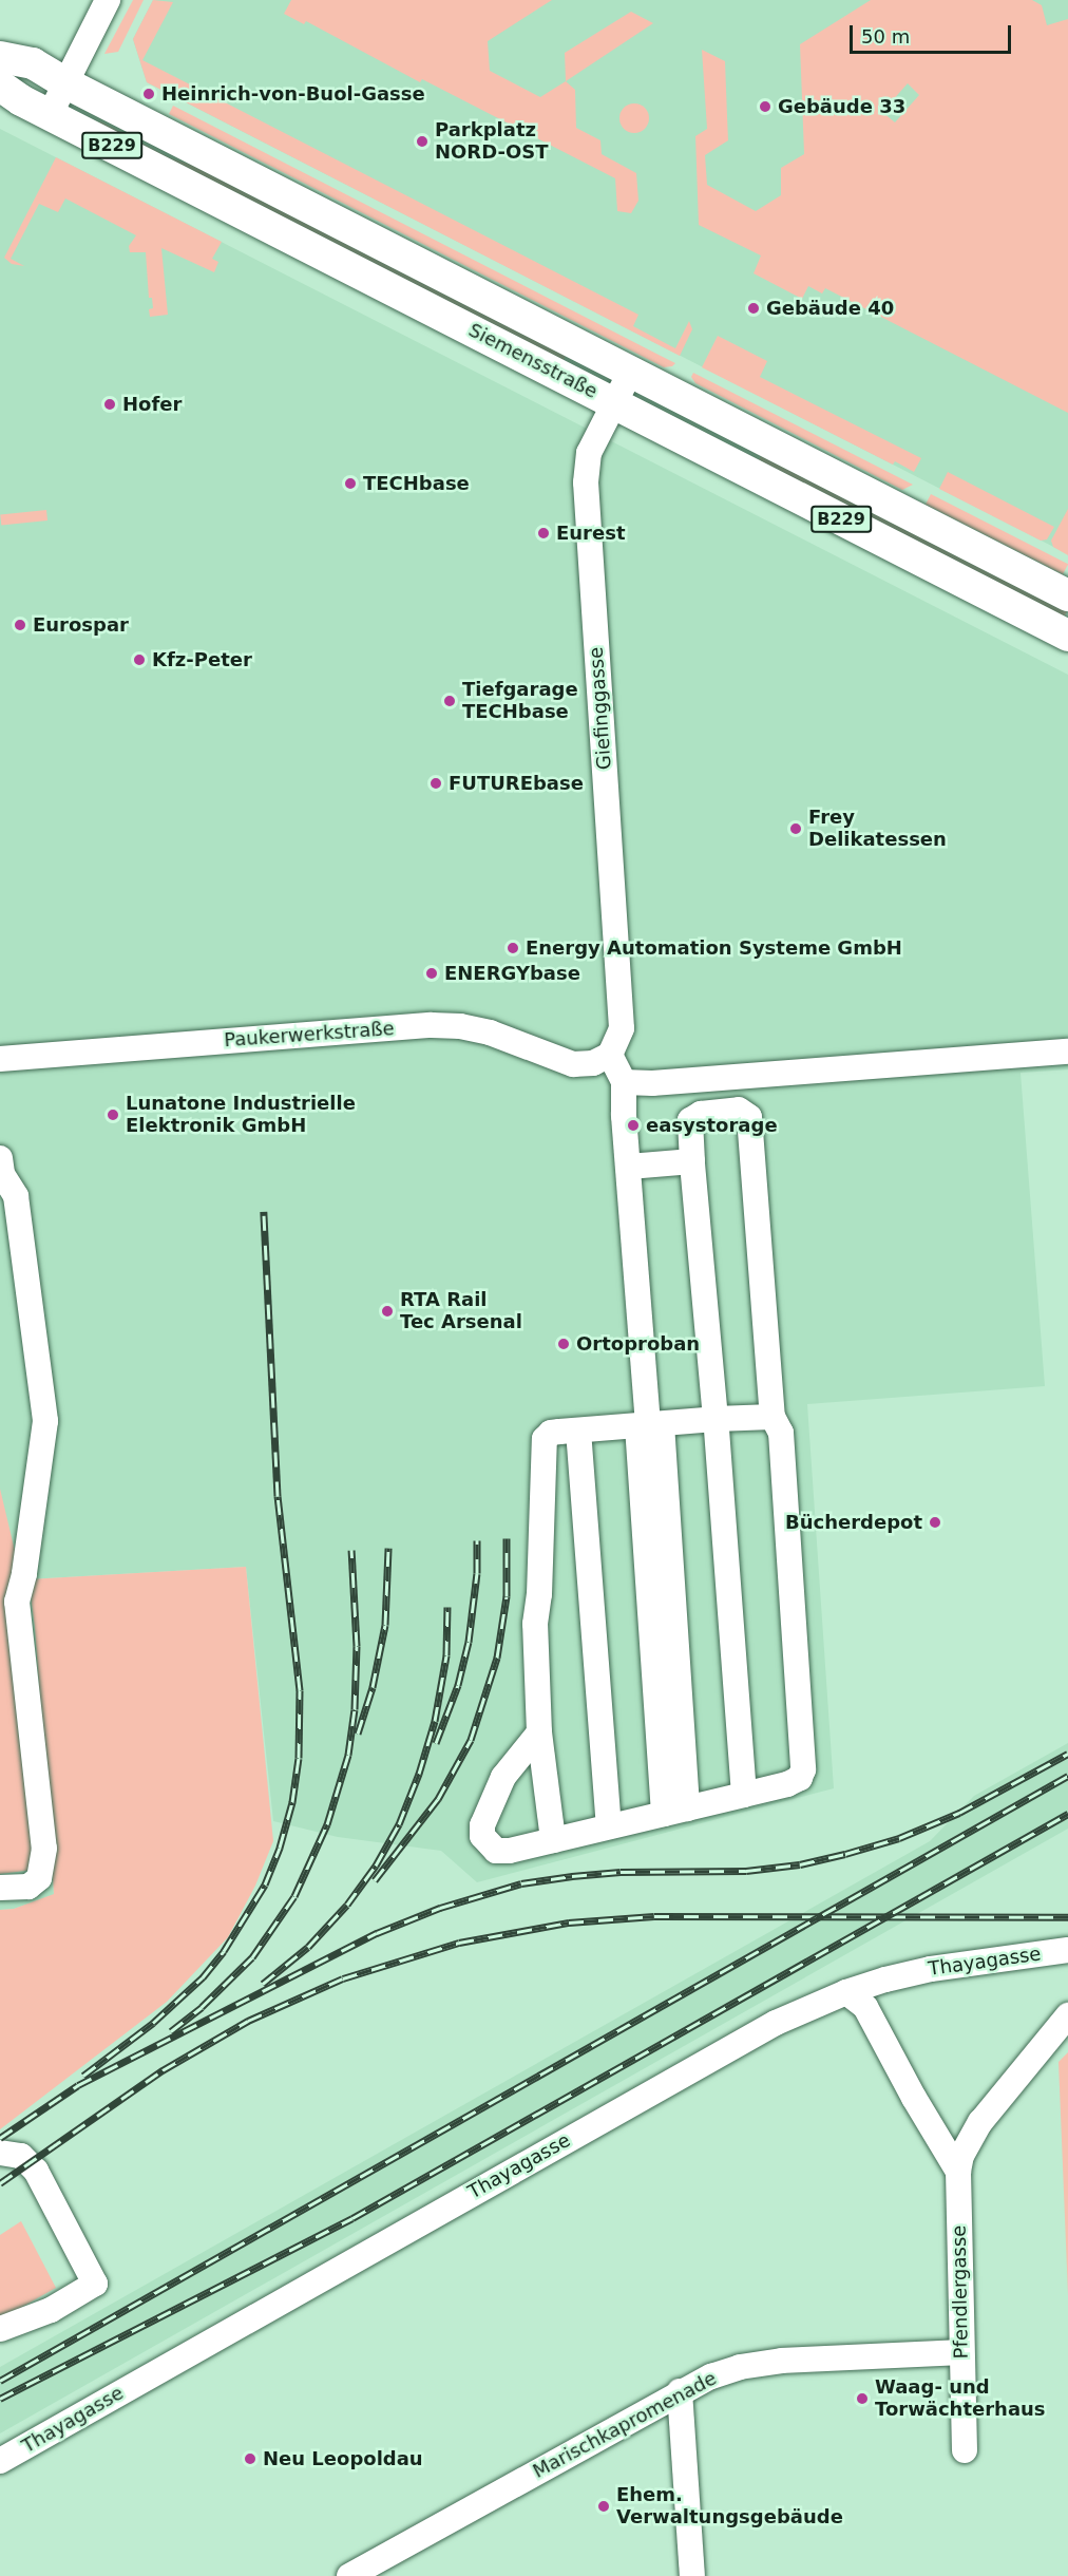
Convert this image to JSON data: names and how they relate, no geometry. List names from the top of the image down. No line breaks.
{"streets":{"main road":["B229","Siemensstraße"],"street":["Giefinggasse","Paukerwerkstraße","Thayagasse","Pfendlergasse","Marischkapromenade"]},"crossings":[["Siemensstraße","Giefinggasse"],["Giefinggasse","Paukerwerkstraße"],["Thayagasse","Pfendlergasse"],["Pfendlergasse","Marischkapromenade"]],"places":["Heinrich-von-Buol-Gasse","Gebäude 33","Parkplatz NORD-OST","Gebäude 40","Hofer","TECHbase","Eurest","Eurospar","Kfz-Peter","Tiefgarage TECHbase","FUTUREbase","Frey Delikatessen","Energy Automation Systeme GmbH","ENERGYbase","Lunatone Industrielle Elektronik GmbH","easystorage","RTA Rail Tec Arsenal","Ortoproban","Bücherdepot","Waag- und Torwächterhaus","Neu Leopoldau","Ehem. Verwaltungsgebäude"],"scale_bar":"50 m"}
